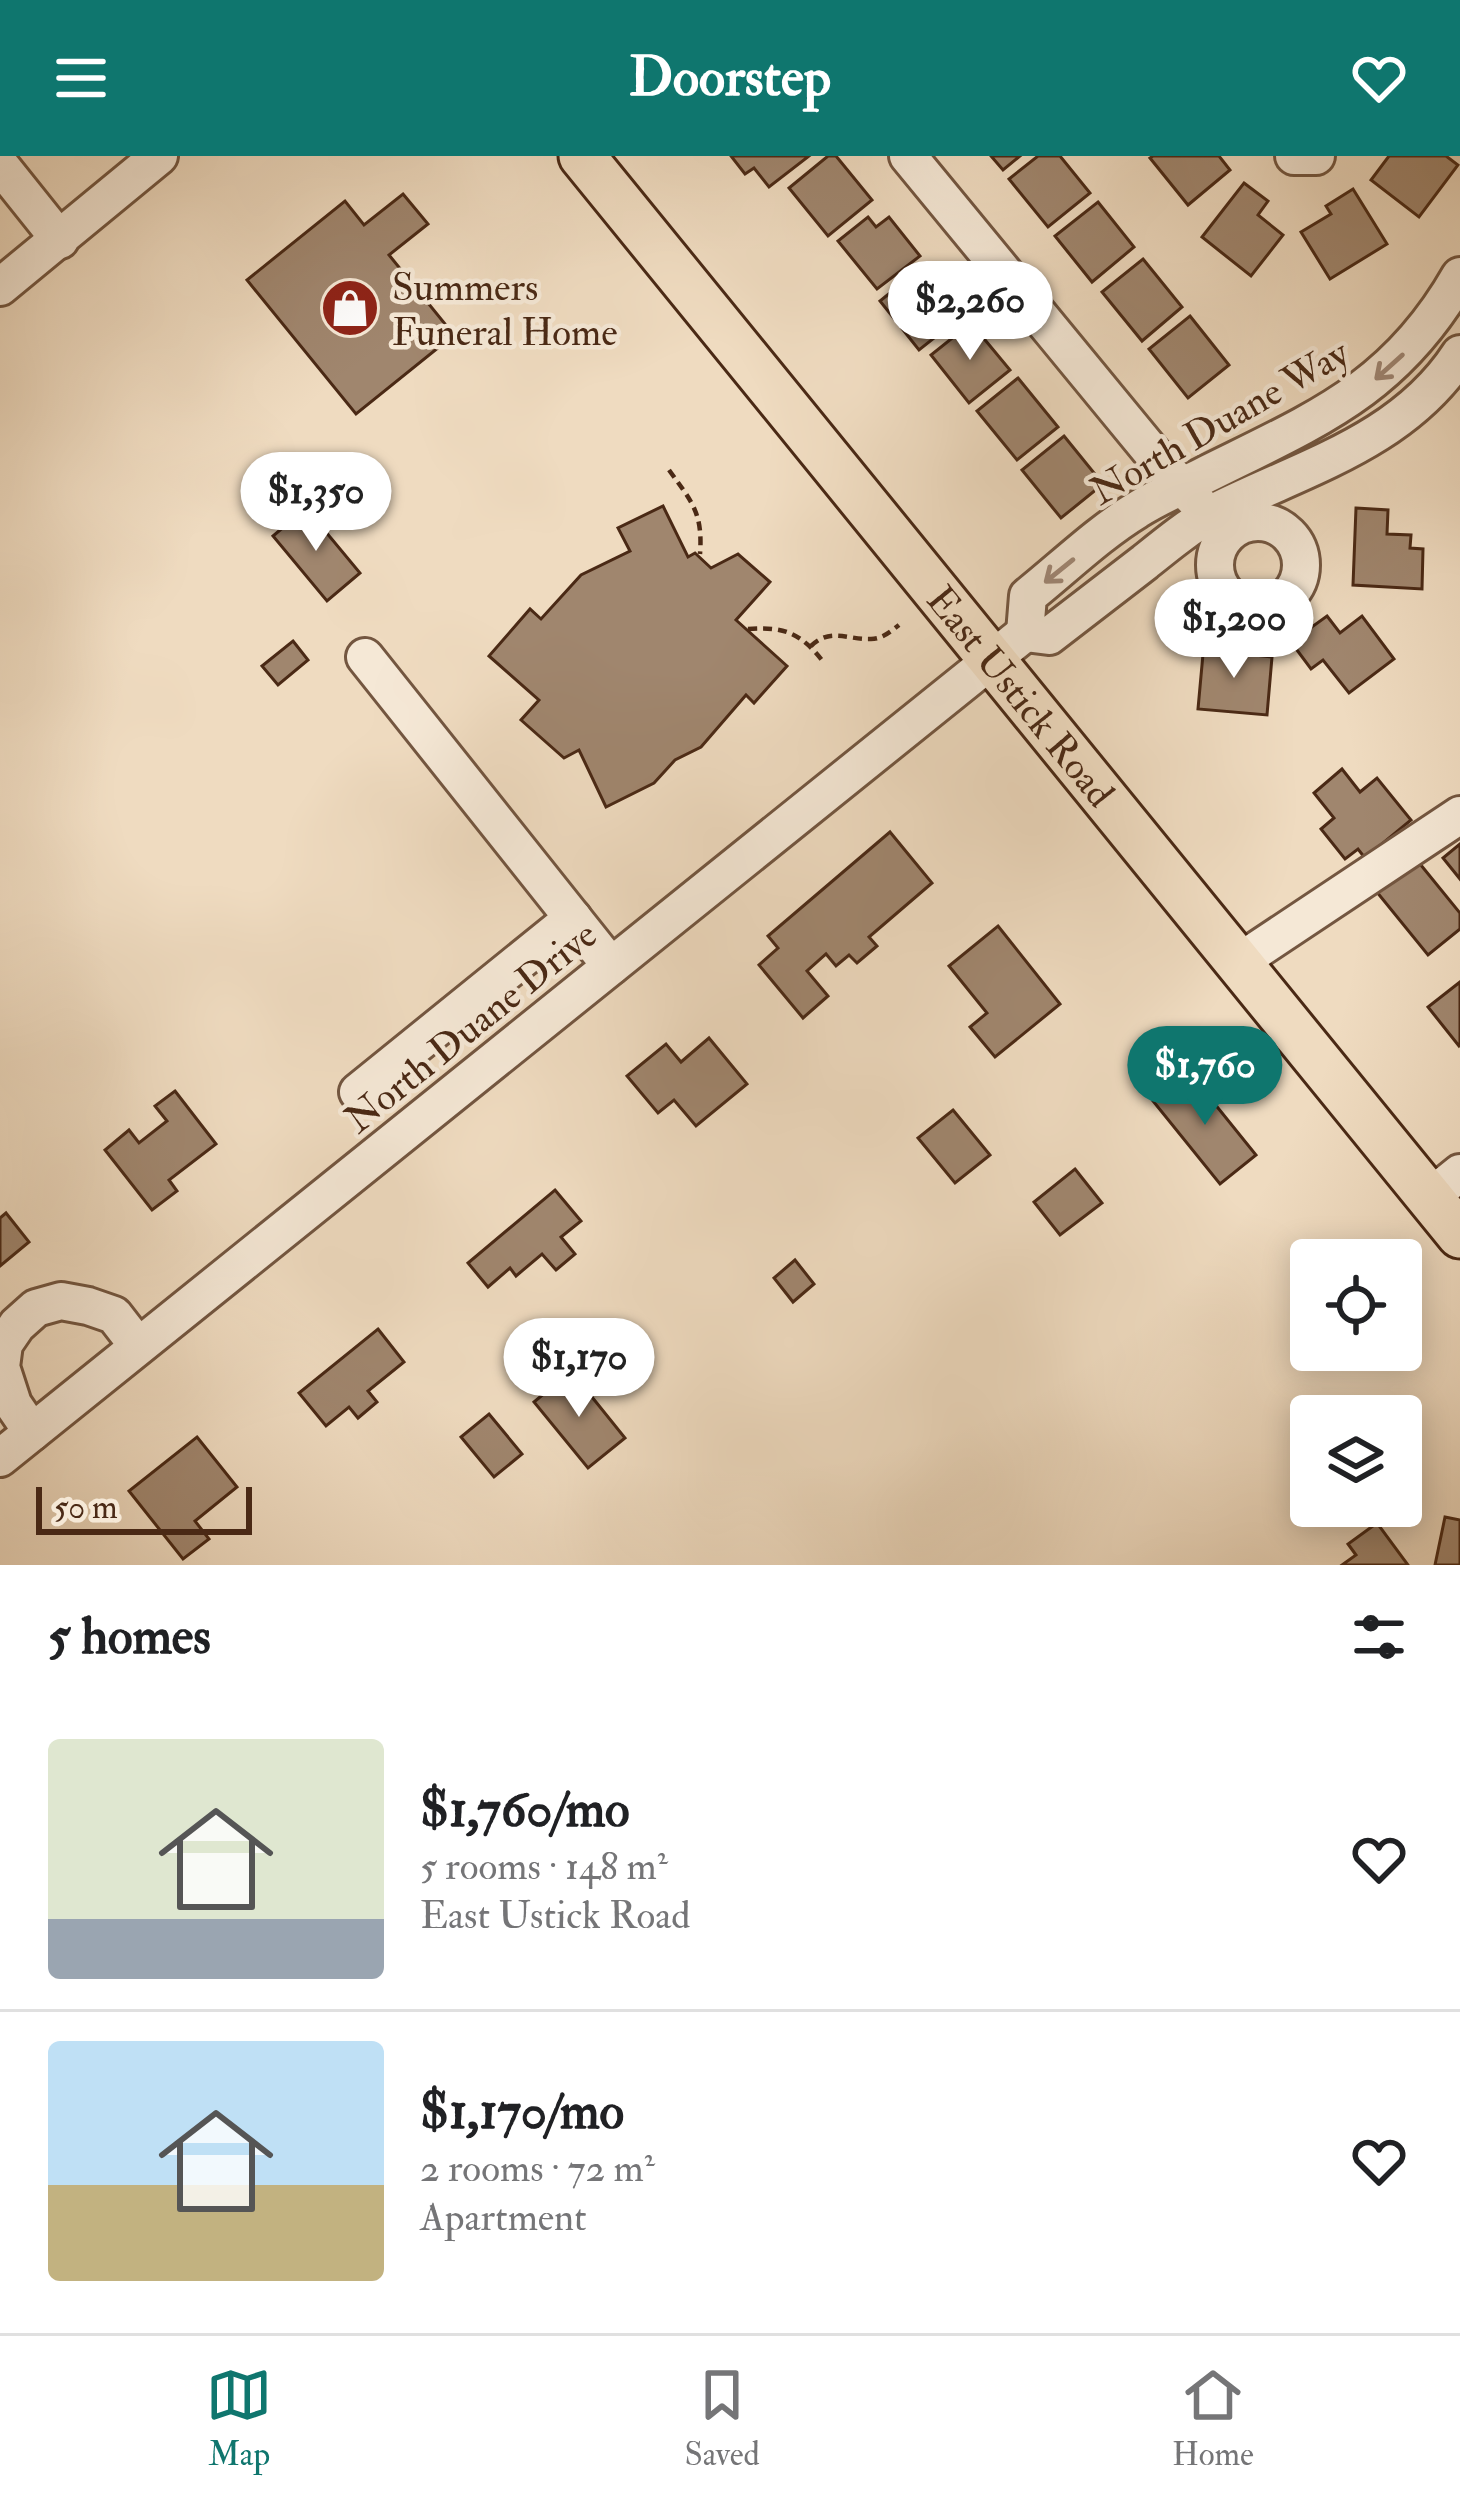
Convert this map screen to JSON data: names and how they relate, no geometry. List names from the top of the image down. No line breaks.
{"streets":{"main road":["East Ustick Road"],"street":["North Duane Way","North Duane Drive"]},"crossings":[["North Duane Way","East Ustick Road"],["North Duane Way","North Duane Drive"],["East Ustick Road","North Duane Drive"]],"places":{"shop":["Summers Funeral Home"]},"scale_bar":"50 m","page":{"header":"Doorstep","price":["$2,260","$1,350","$1,200","$1,760","$1,170"],"scale":"50 m","heading":"5 homes","list":[{"name":"$1,760/mo","note":"5 rooms · 148 m² · East Ustick Road"},{"name":"$1,170/mo","note":"2 rooms · 72 m² · Apartment"}],"tabs":["Map","Saved","Home"]}}
